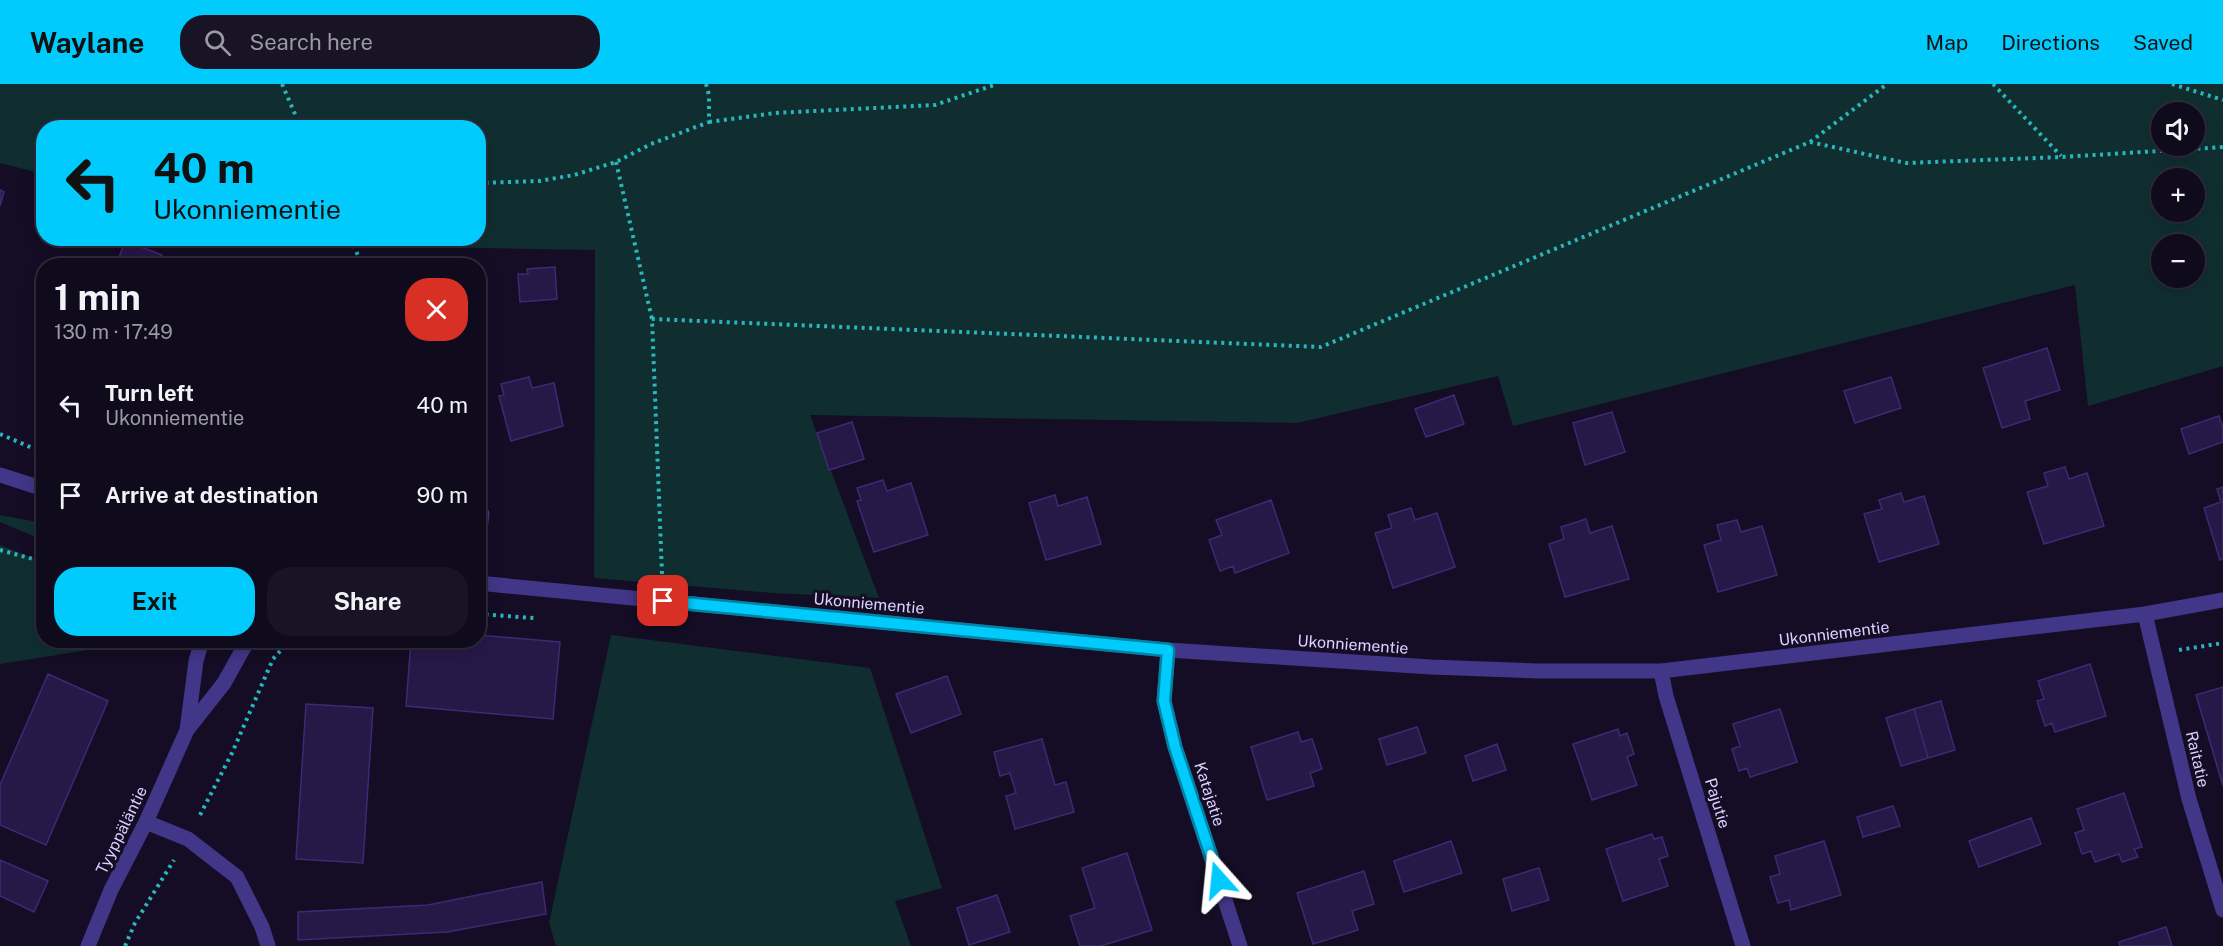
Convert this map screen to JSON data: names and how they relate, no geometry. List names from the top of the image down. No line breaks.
{"streets":{"street":["Ukonniementie","Raitatie","Katajatie","Pajutie","Tyyppäläntie"]},"crossings":[["Ukonniementie","Raitatie"],["Ukonniementie","Katajatie"],["Ukonniementie","Pajutie"]],"page":{"header":"Waylane","search":"Search here","nav":["Map","Directions","Saved"],"map_buttons":["+","−"],"turn":["40 m","Ukonniementie"],"heading":["1 min","130 m · 17:49"],"list":[{"name":"Turn left","note":"Ukonniementie","value":"40 m"},{"name":"Arrive at destination","value":"90 m"}],"buttons":["Exit","Share"]}}
